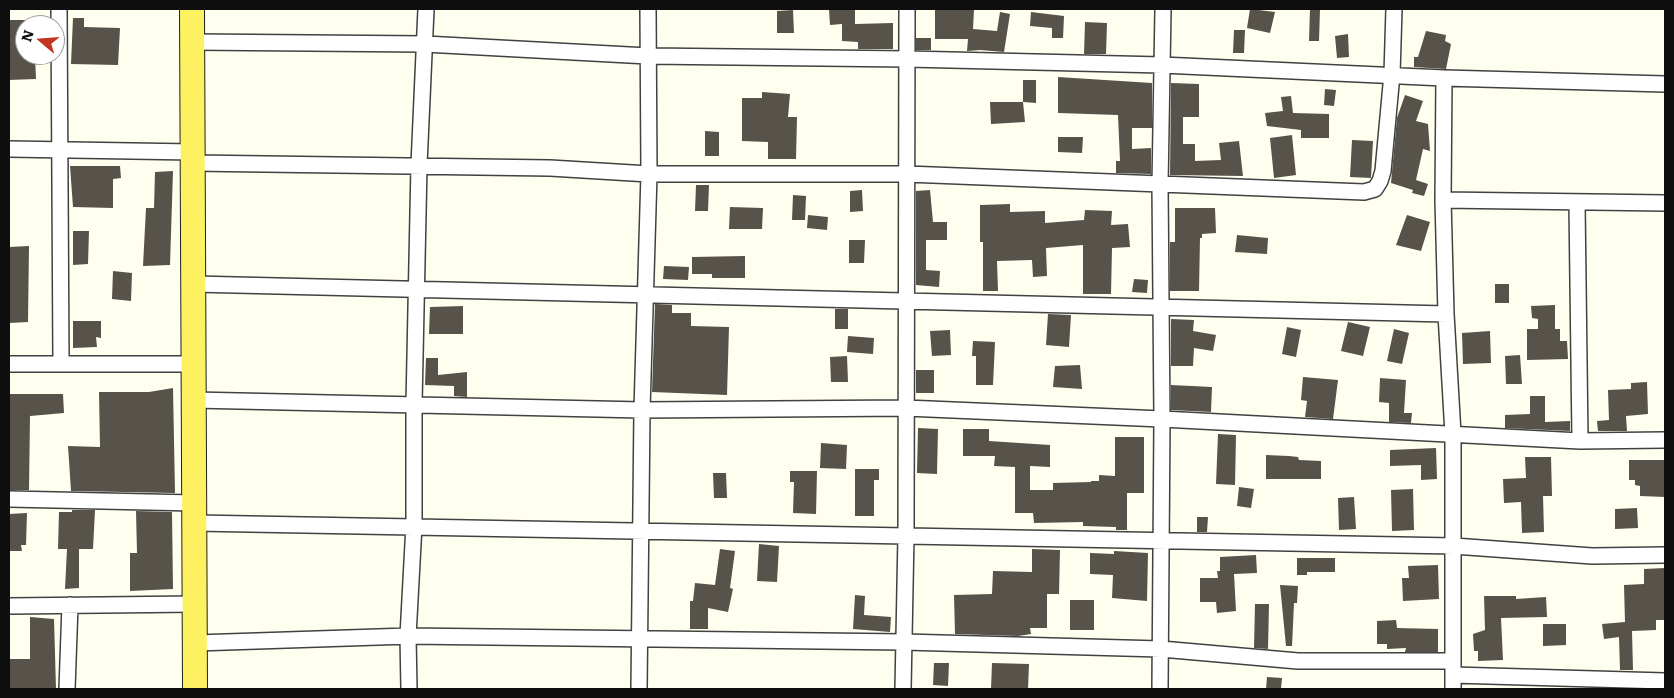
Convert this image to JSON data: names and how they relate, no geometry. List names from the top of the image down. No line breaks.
{"north":"left"}
